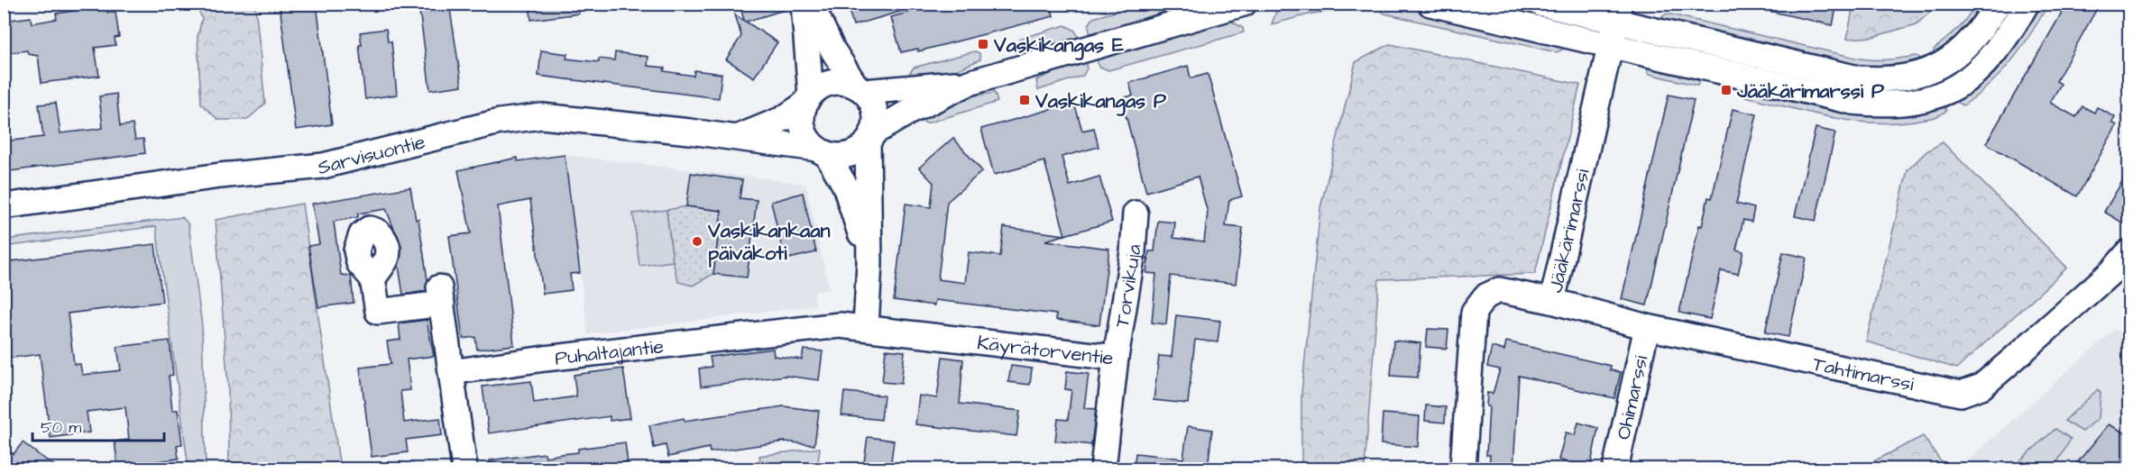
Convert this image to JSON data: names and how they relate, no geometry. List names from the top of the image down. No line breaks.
{"streets":{"street":["Sarvisuontie","Jääkärimarssi","Torvikuja","Puhaltajantie","Käyrätorventie","Tahtimarssi","Ohimarssi"]},"crossings":[["Jääkärimarssi","Tahtimarssi"],["Torvikuja","Käyrätorventie"],["Puhaltajantie","Käyrätorventie"],["Tahtimarssi","Ohimarssi"]],"places":{"transit":["Vaskikangas E","Jääkärimarssi P","Vaskikangas P"],"other":["Vaskikankaan päiväkoti"]},"scale_bar":"50 m"}
